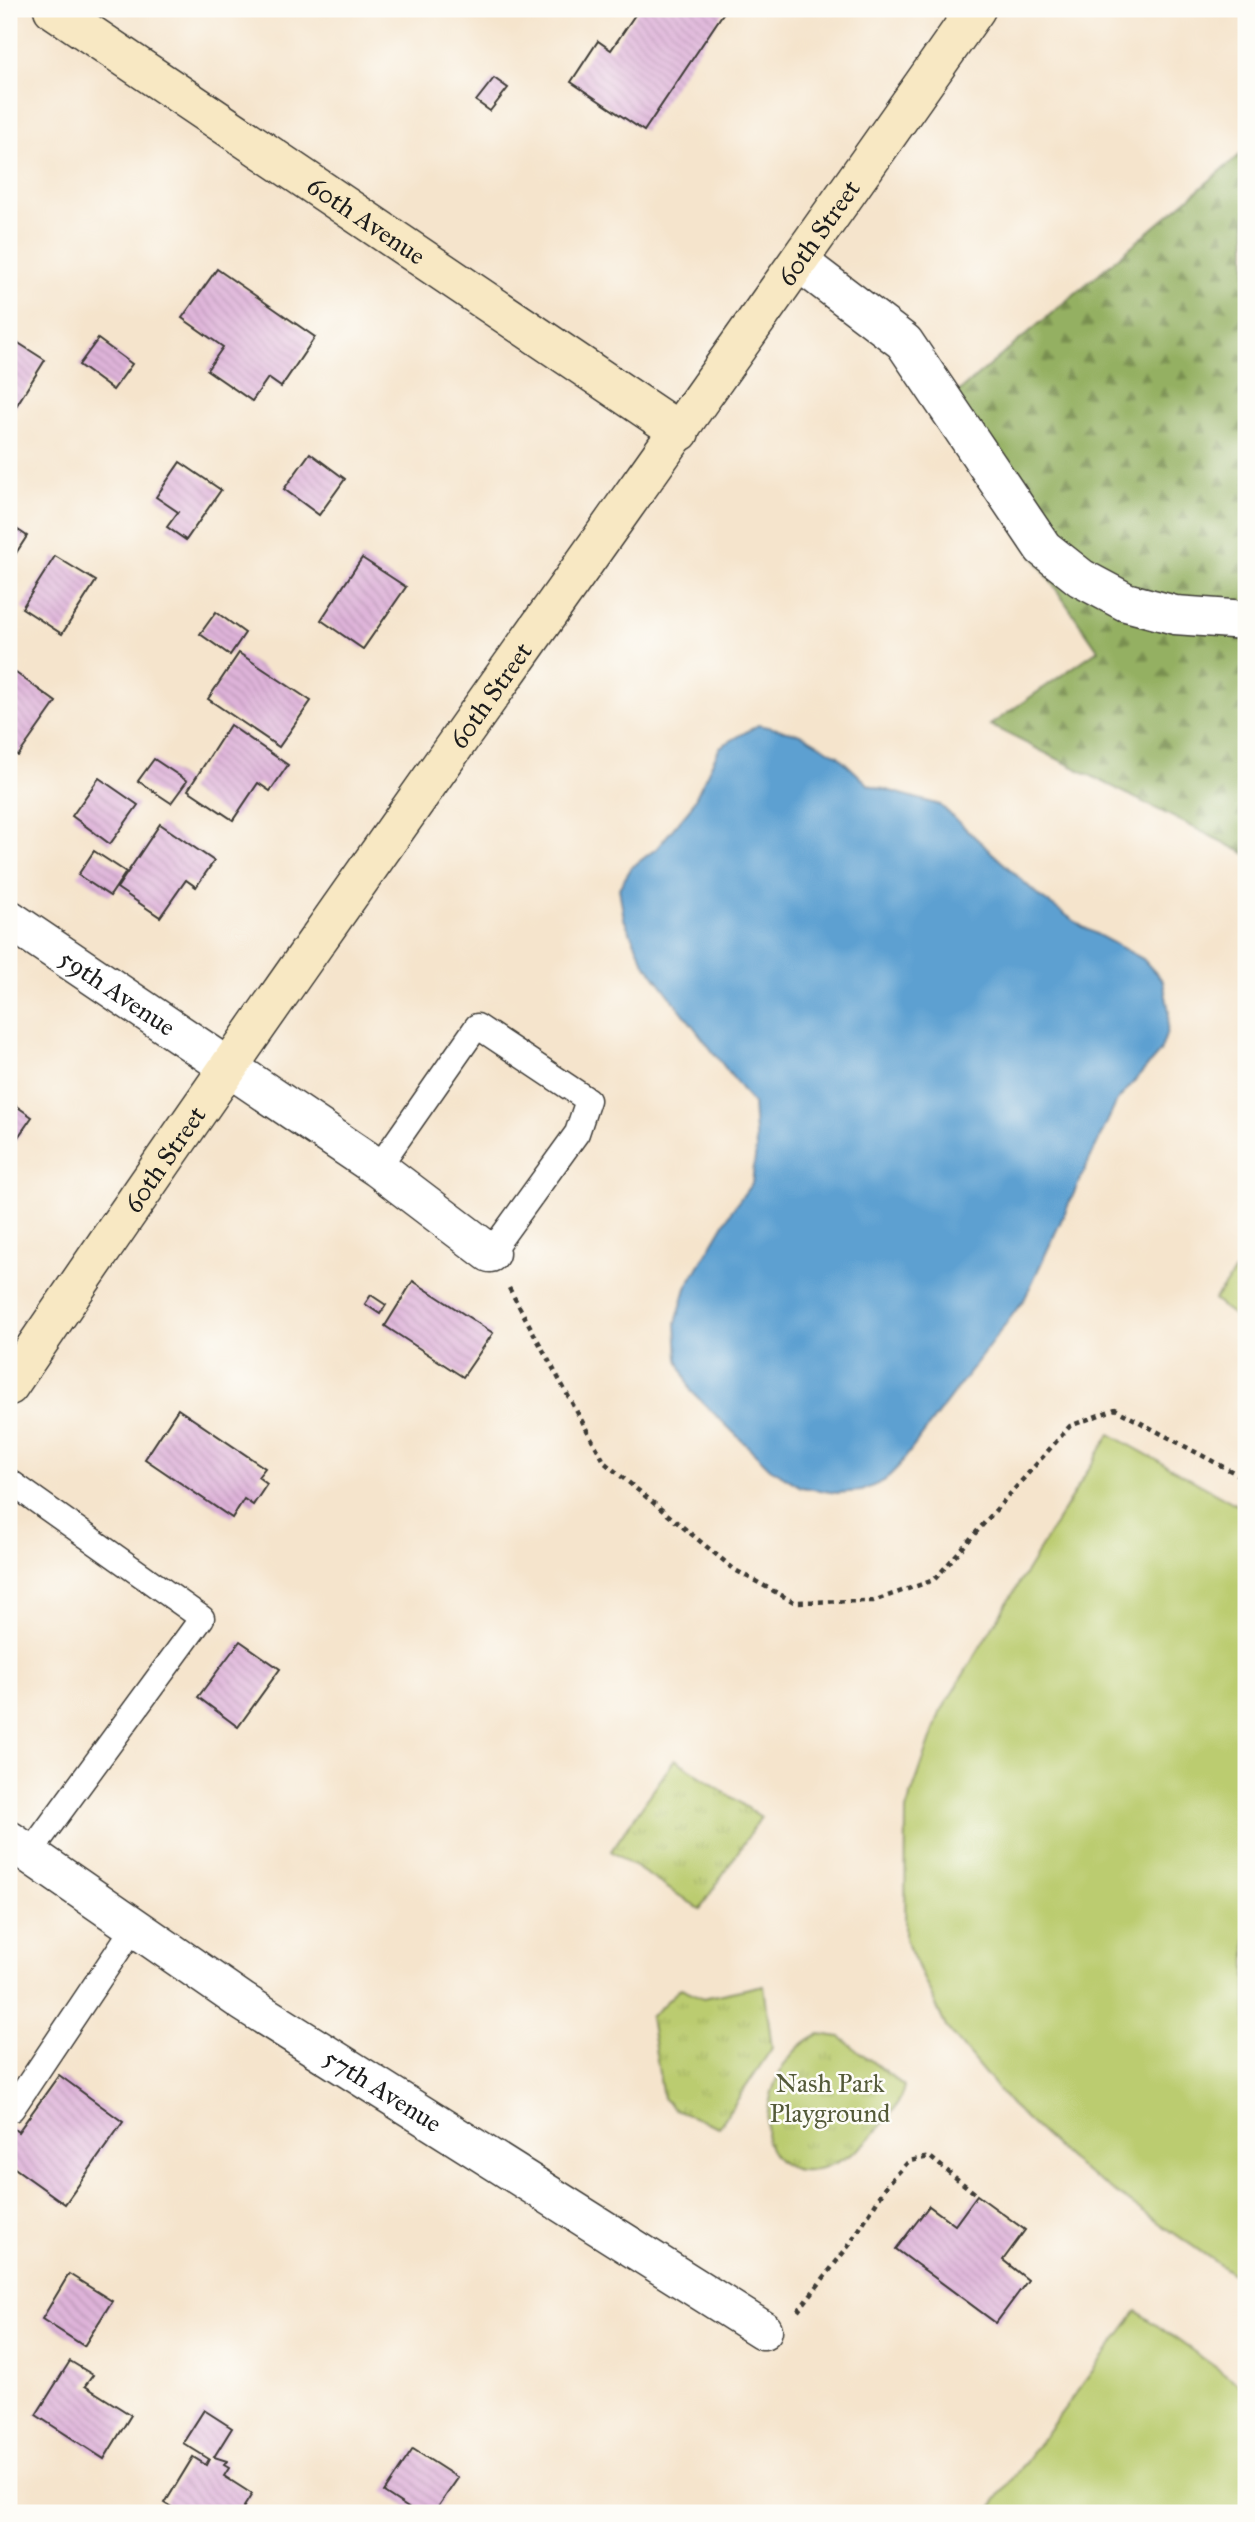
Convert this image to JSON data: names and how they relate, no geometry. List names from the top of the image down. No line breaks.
{"streets":{"street":["60th Avenue","60th Street","59th Avenue","57th Avenue"]},"crossings":[["60th Avenue","60th Street"],["60th Street","59th Avenue"]],"parks":["Nash Park Playground"]}
